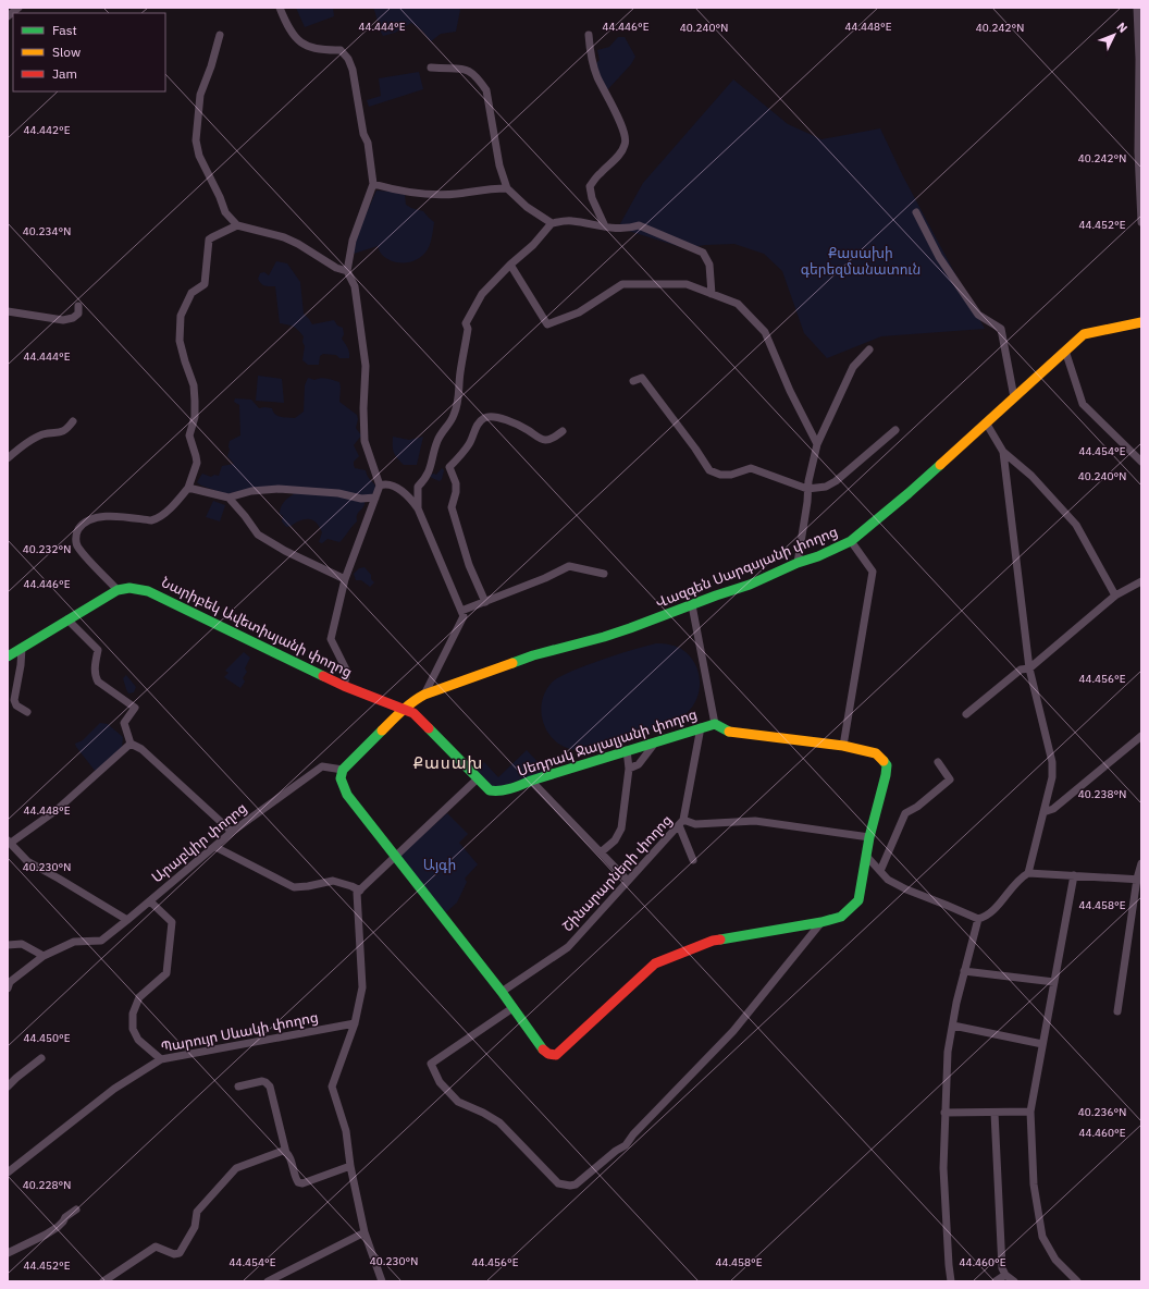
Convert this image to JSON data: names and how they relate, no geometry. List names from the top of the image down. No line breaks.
{"streets":{"street":["Վազգեն Սարգսյանի փողոց","Նարիբեկ Ավետիսյանի փողոց","Սեդրակ Ջալալյանի փողոց","Արաբկիր փողոց","Շինարարների փողոց","Պարույր Սևակի փողոց"]},"crossings":[["Վազգեն Սարգսյանի փողոց","Նարիբեկ Ավետիսյանի փողոց"],["Վազգեն Սարգսյանի փողոց","Սեդրակ Ջալալյանի փողոց"],["Նարիբեկ Ավետիսյանի փողոց","Սեդրակ Ջալալյանի փողոց"],["Սեդրակ Ջալալյանի փողոց","Շինարարների փողոց"]],"districts":["Քասախ"],"parks":["Քասախի գերեզմանատուն","Այգի"],"legend":["Fast","Slow","Jam"],"north":"top right","coordinates":["44.444°E","44.446°E","44.448°E","40.240°N","40.242°N","44.442°E","44.452°E","40.234°N","44.454°E","40.232°N","44.456°E","40.238°N","40.230°N","44.458°E","44.450°E","40.236°N","44.460°E","40.228°N"]}
